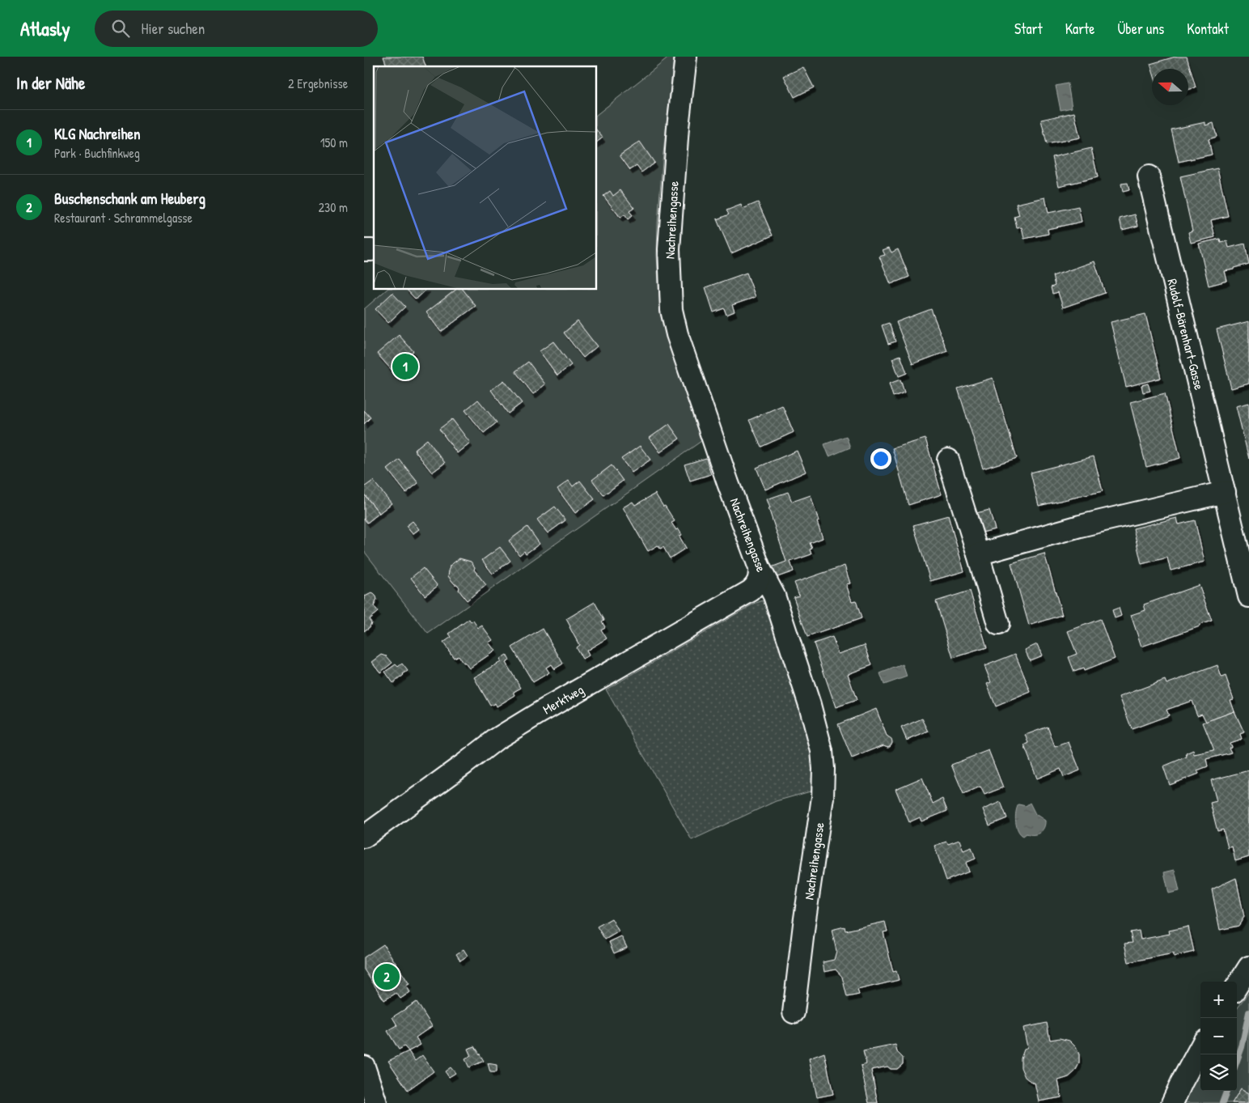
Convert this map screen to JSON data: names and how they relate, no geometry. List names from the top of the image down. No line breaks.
{"streets":{"street":["Nachreihengasse","Rudolf-Bärenhart-Gasse","Merktweg"]},"crossings":[["Nachreihengasse","Merktweg"]],"north":"left","page":{"header":"Atlasly","search":"Hier suchen","nav":["Start","Karte","Über uns","Kontakt"],"heading":["In der Nähe","2 Ergebnisse"],"list":[{"mark":"1","name":"KLG Nachreihen","note":"Park · Buchfinkweg","value":"150 m"},{"mark":"2","name":"Buschenschank am Heuberg","note":"Restaurant · Schrammelgasse","value":"230 m"}],"pins":["1","2"],"map_buttons":["+","−"]}}
